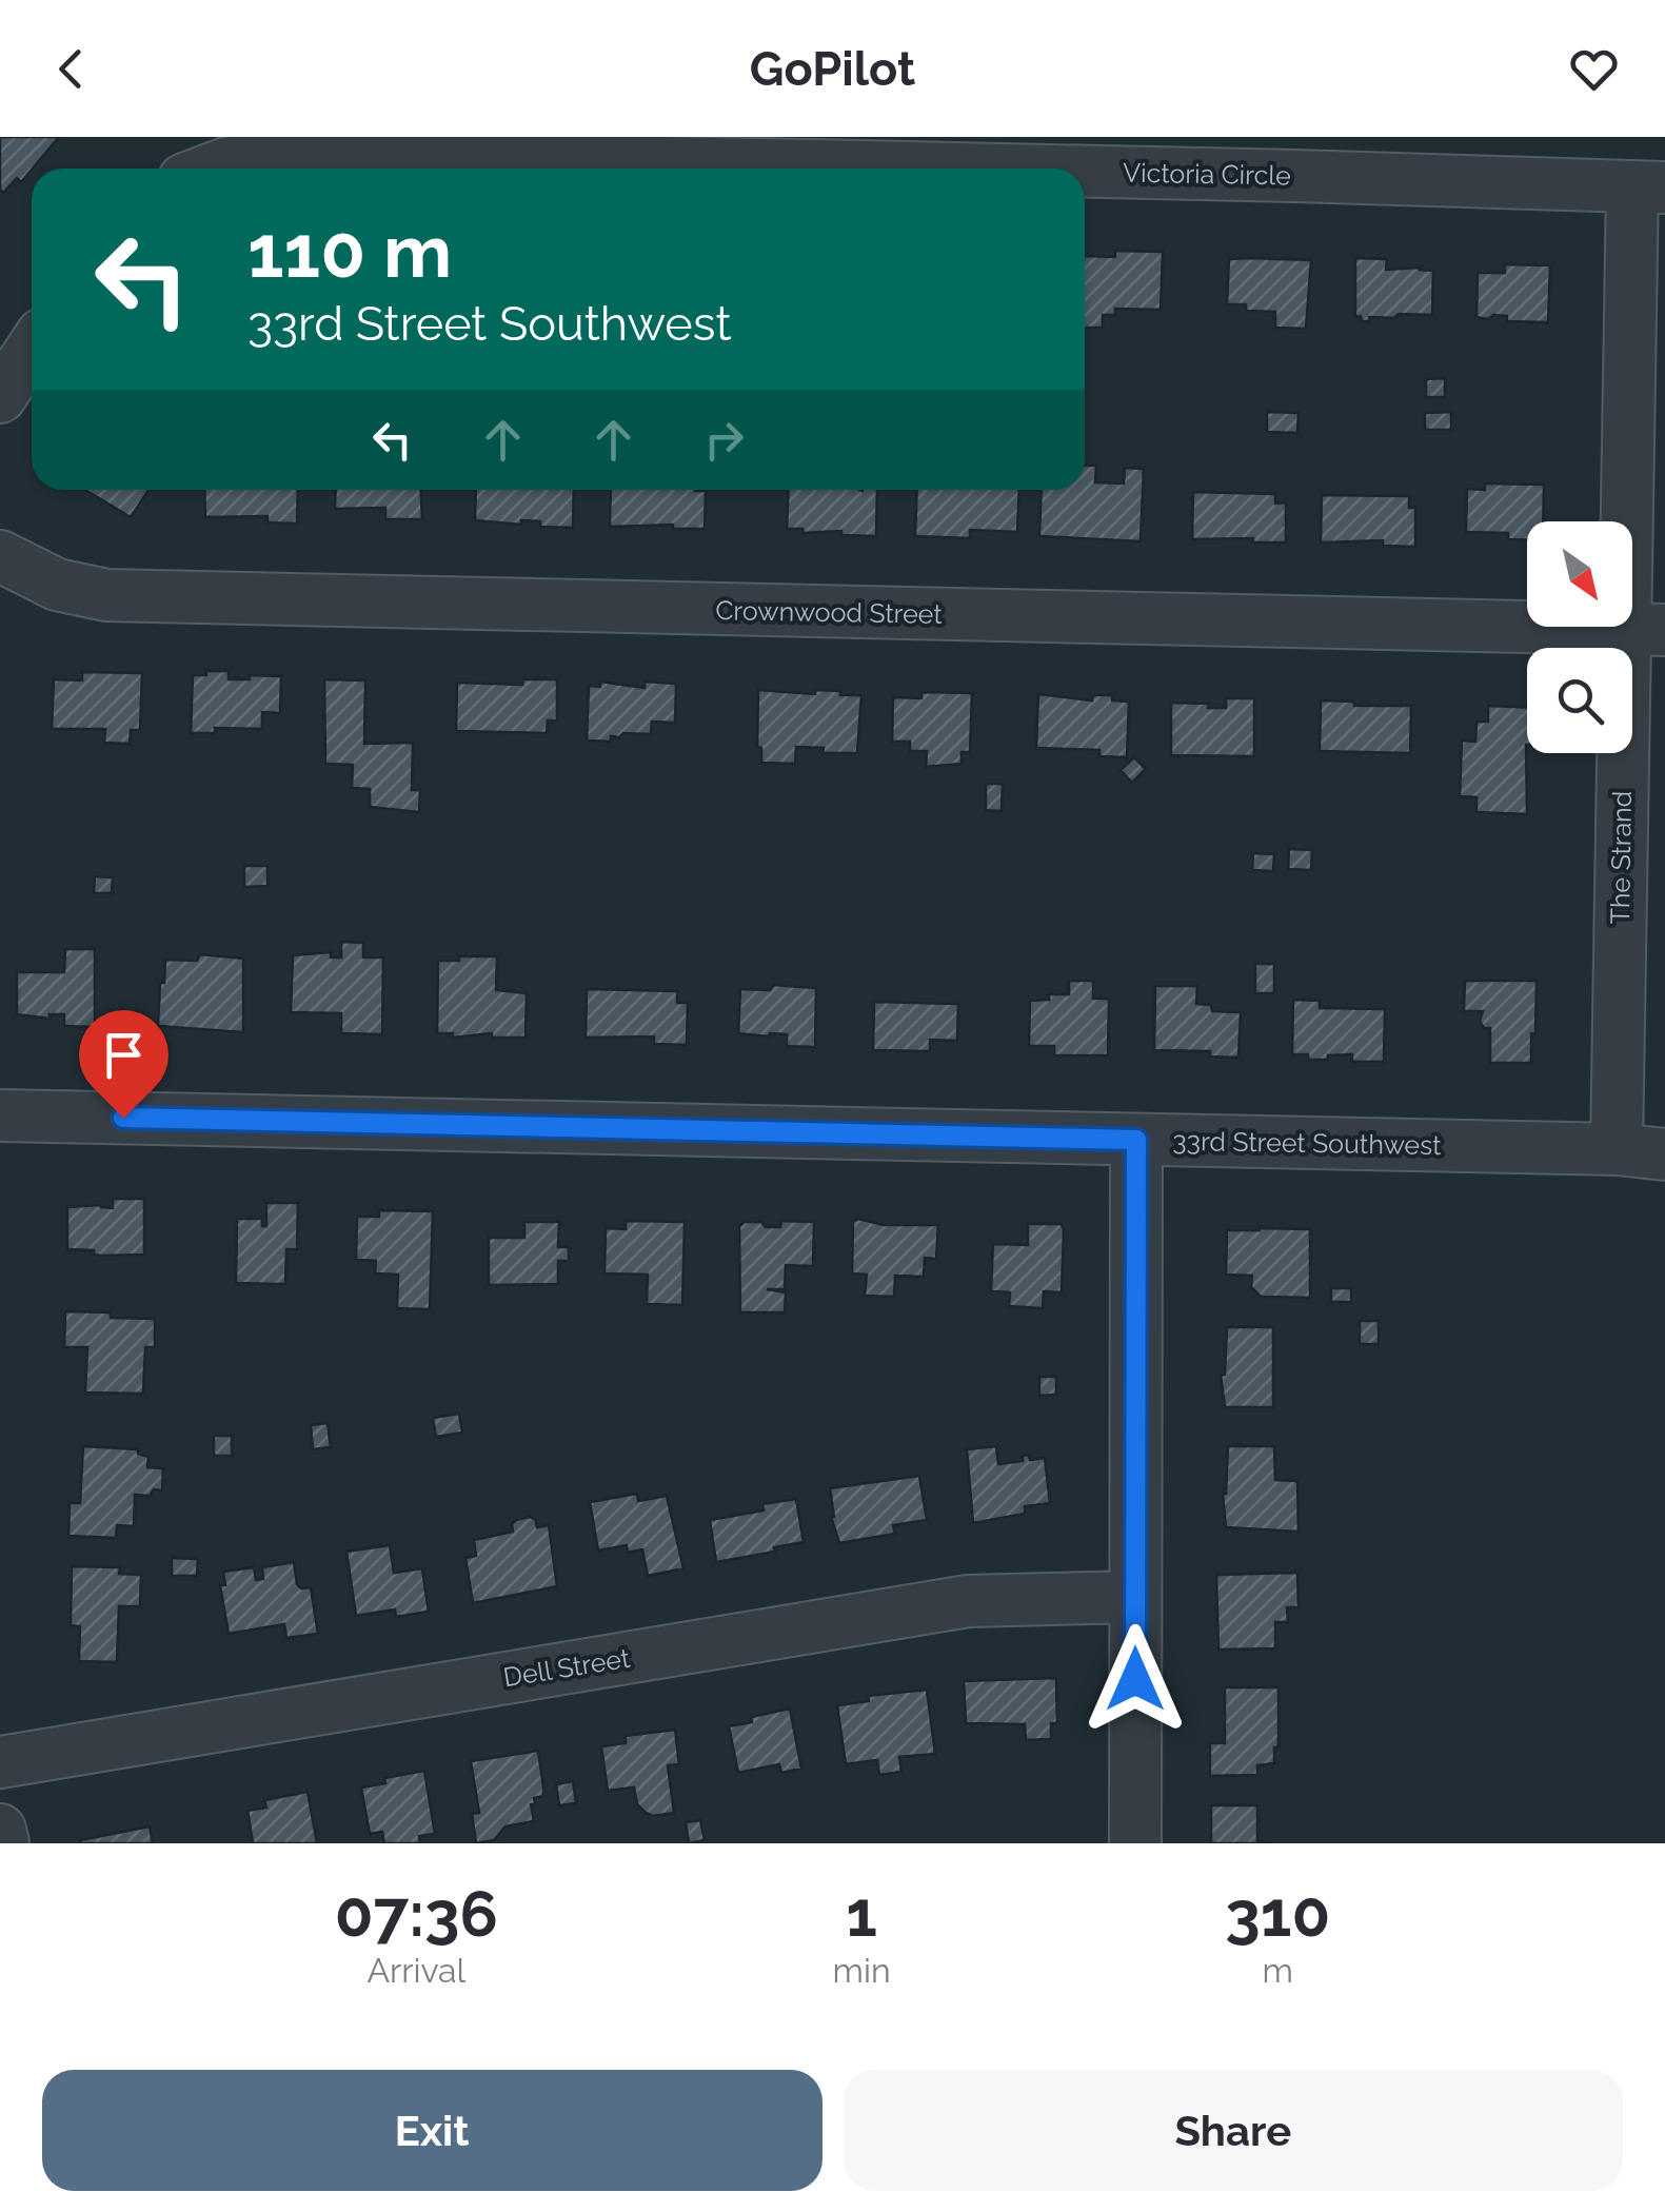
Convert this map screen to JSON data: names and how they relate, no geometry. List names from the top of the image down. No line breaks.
{"streets":{"street":["Victoria Circle","Crownwood Street","The Strand","33rd Street Southwest","Dell Street"]},"crossings":[["Victoria Circle","The Strand"],["Crownwood Street","The Strand"],["The Strand","33rd Street Southwest"]],"north":"bottom right","page":{"header":"GoPilot","turn":["110 m","33rd Street Southwest"],"eta":["07:36","Arrival","1","min","310","m"],"buttons":["Exit","Share"]}}
